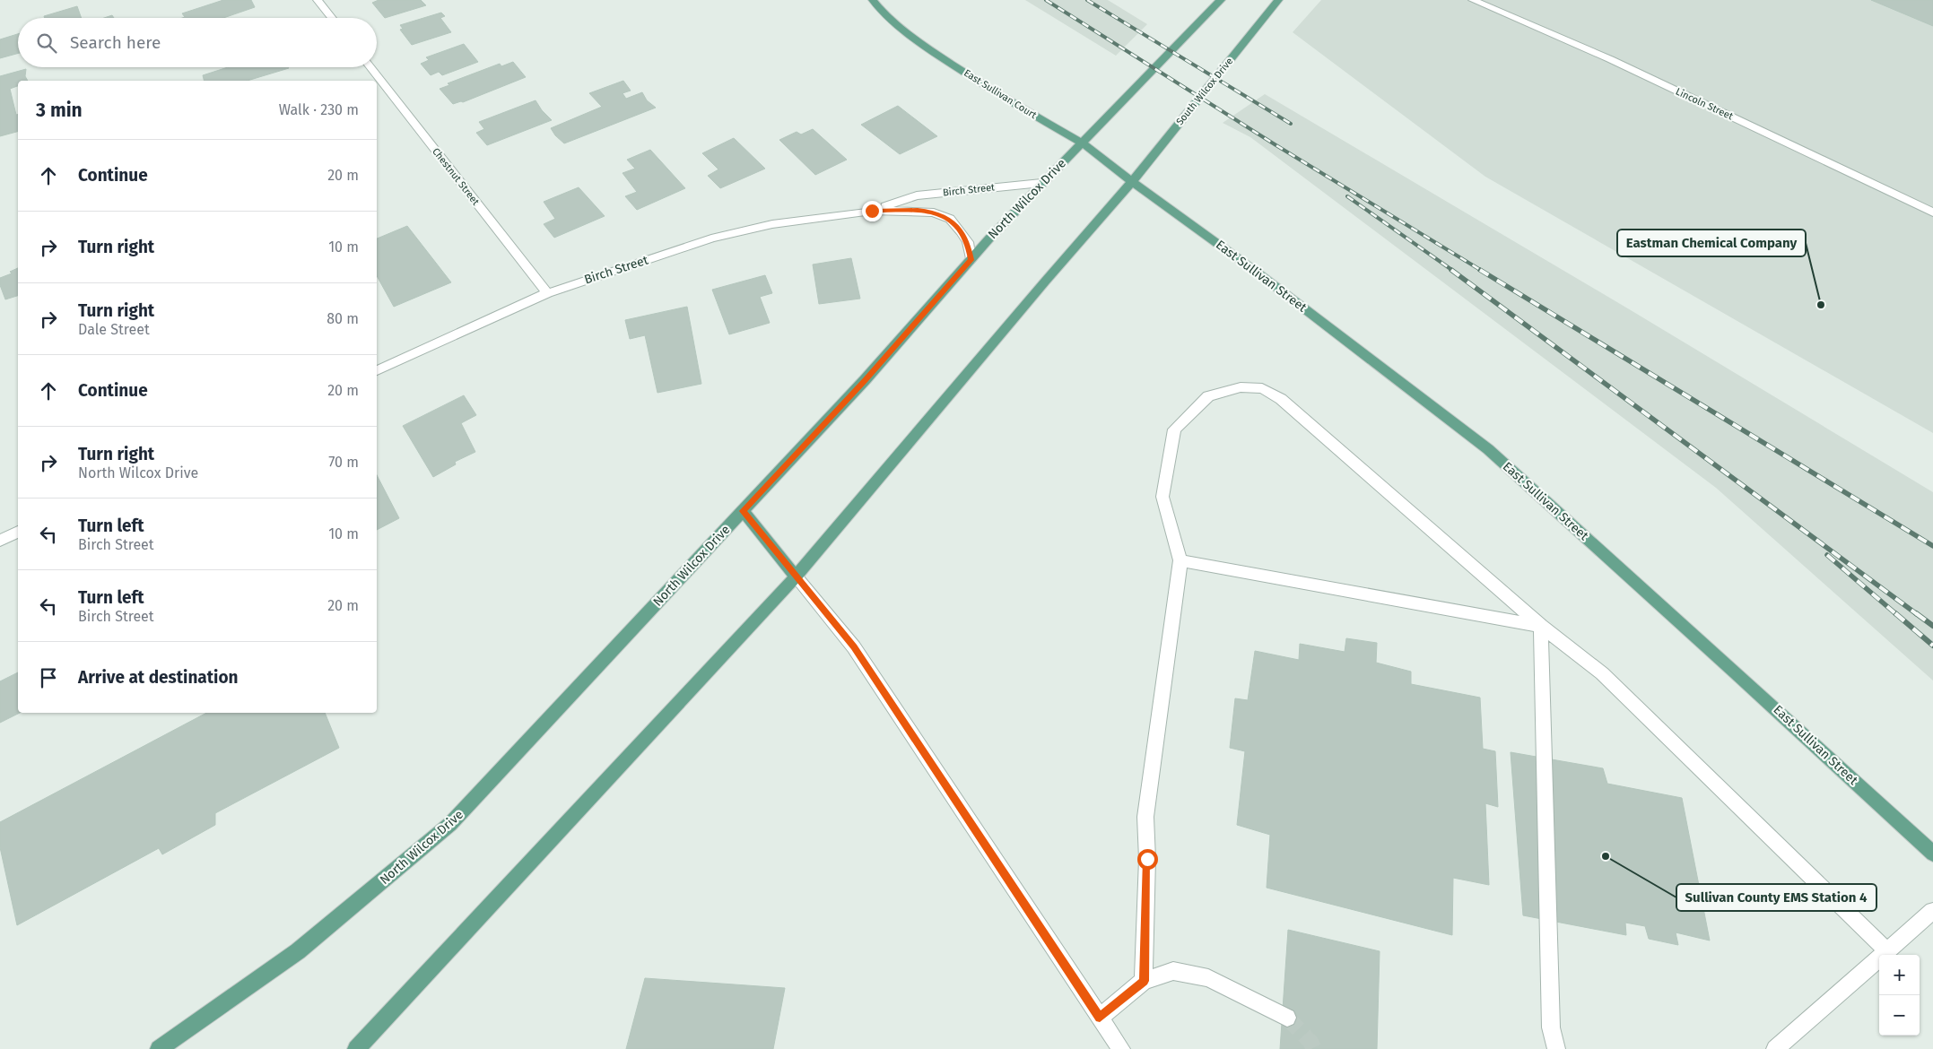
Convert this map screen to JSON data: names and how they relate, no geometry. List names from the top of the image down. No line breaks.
{"streets":{"main road":["South Wilcox Drive","East Sullivan Court","North Wilcox Drive","East Sullivan Street"],"street":["Lincoln Street","Chestnut Street","Birch Street"]},"crossings":[["South Wilcox Drive","East Sullivan Court"],["South Wilcox Drive","East Sullivan Street"],["East Sullivan Court","North Wilcox Drive"],["East Sullivan Court","East Sullivan Street"],["Chestnut Street","Birch Street"],["Birch Street","North Wilcox Drive"]],"places":["Eastman Chemical Company","Sullivan County EMS Station 4"],"page":{"search":"Search here","heading":["3 min","Walk · 230 m"],"list":[["Continue","20 m"],["Turn right","10 m"],["Turn right","Dale Street","80 m"],["Continue","20 m"],["Turn right","North Wilcox Drive","70 m"],["Turn left","Birch Street","10 m"],["Turn left","Birch Street","20 m"],"Arrive at destination"],"map_buttons":["+","−"]}}
